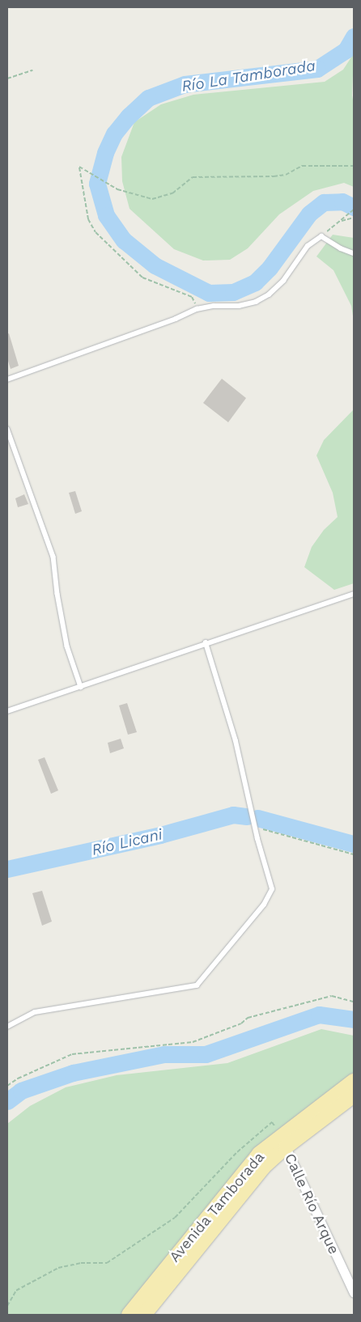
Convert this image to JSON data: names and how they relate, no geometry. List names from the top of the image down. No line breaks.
{"streets":{"main road":["Avenida Tamborada"],"street":["Calle Río Arque"]},"crossings":[["Calle Río Arque","Avenida Tamborada"]],"water":["Río La Tamborada","Río Licani"]}
